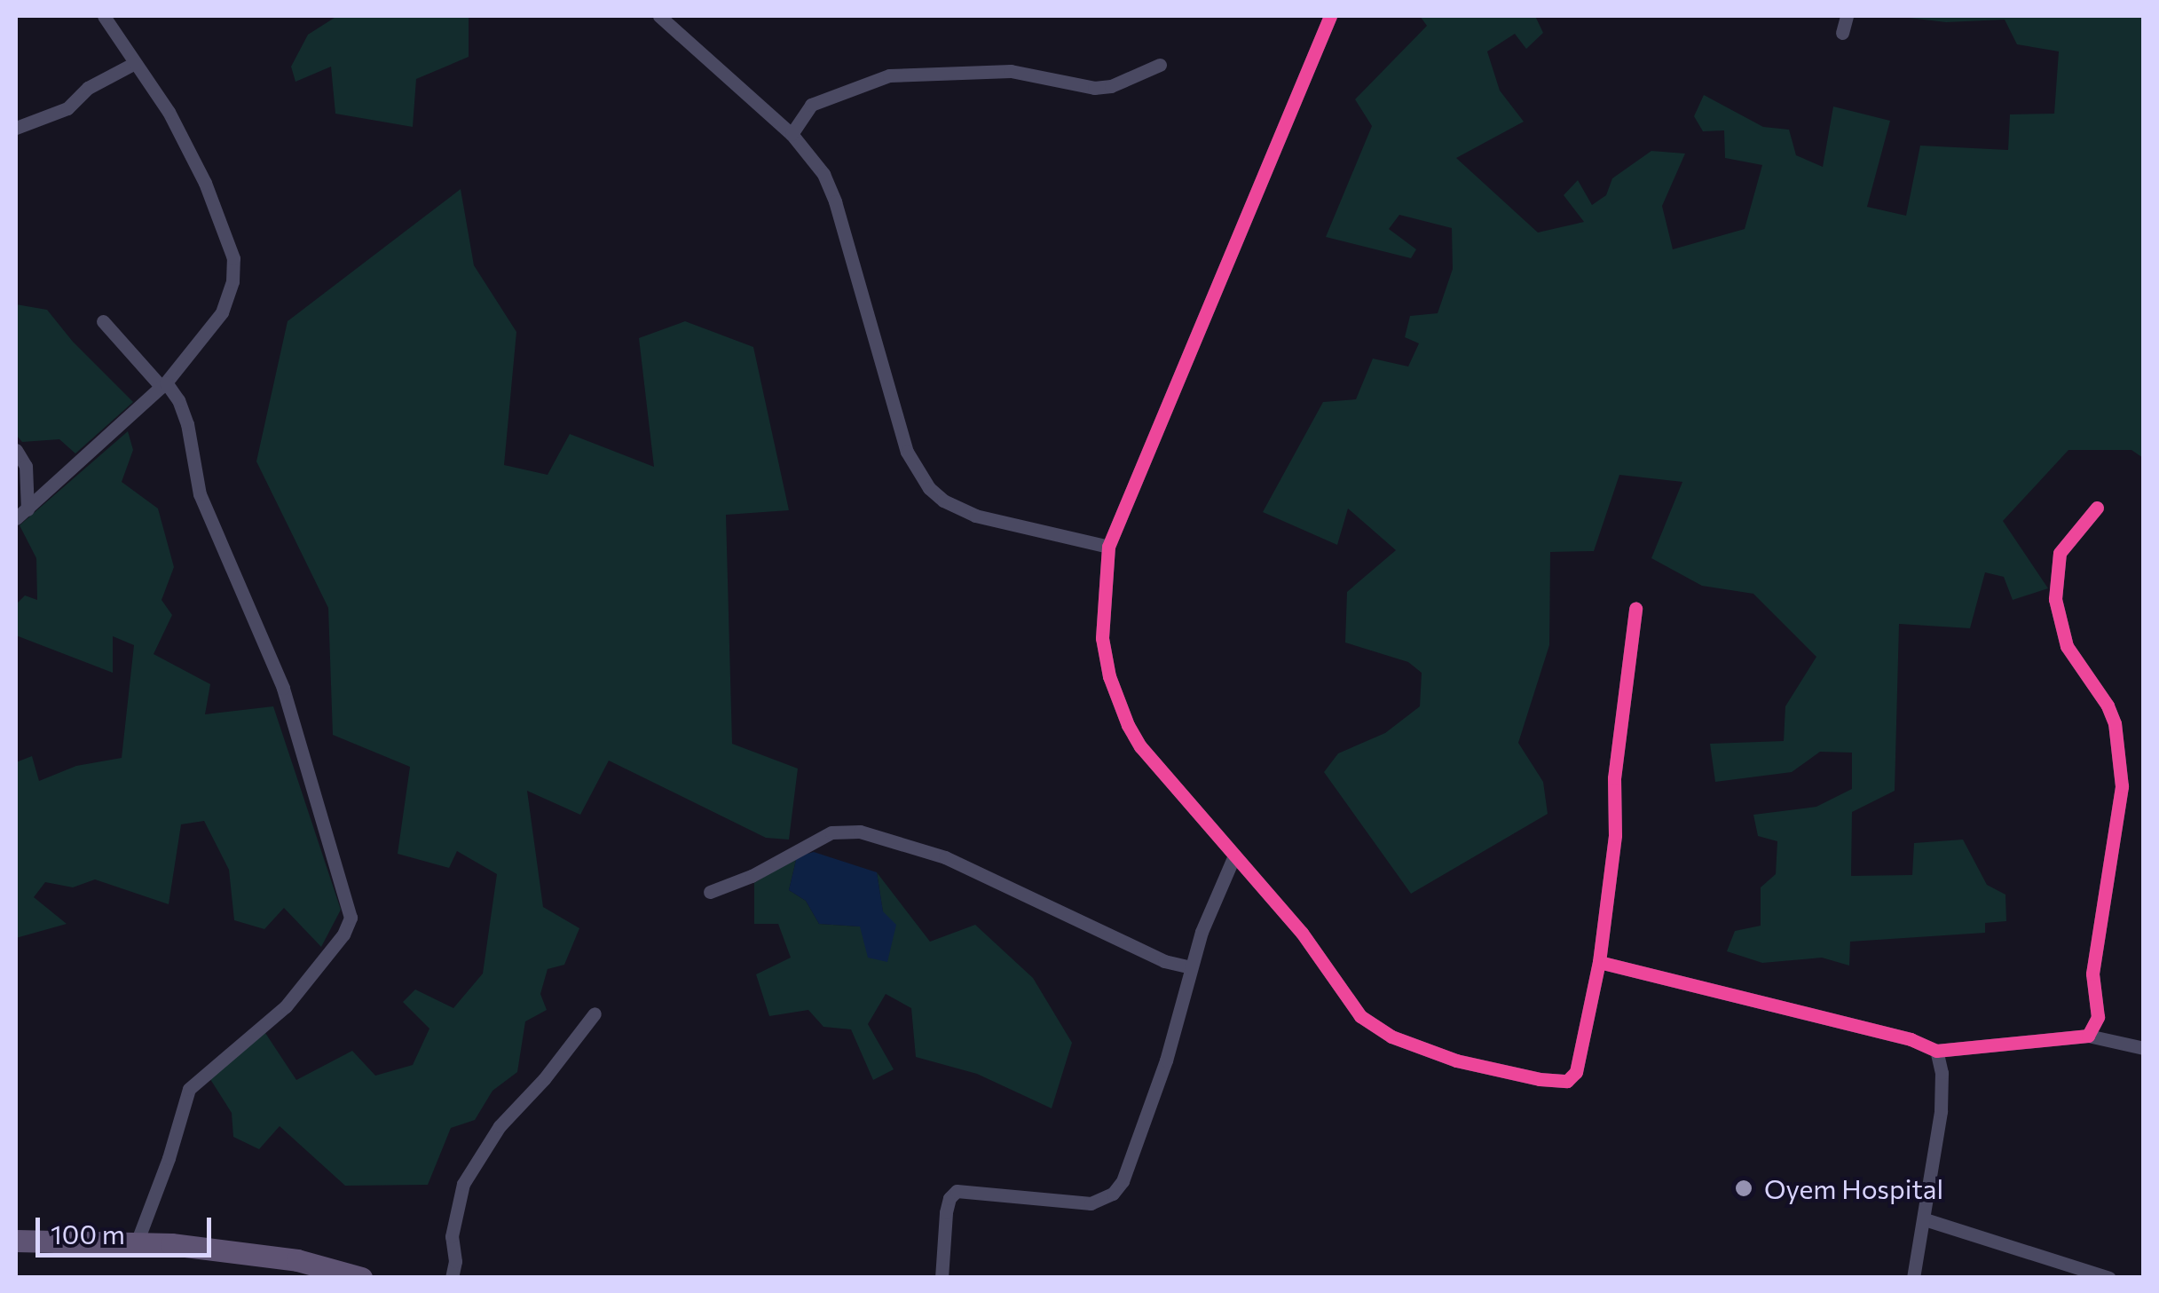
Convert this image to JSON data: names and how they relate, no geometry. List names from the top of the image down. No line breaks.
{"places":["Oyem Hospital"],"scale_bar":"100 m"}
